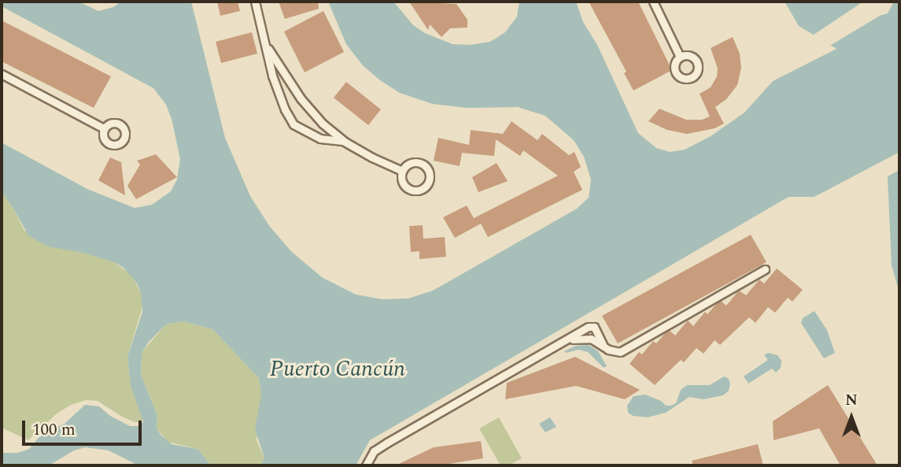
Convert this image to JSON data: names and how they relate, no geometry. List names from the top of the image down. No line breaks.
{"water":["Puerto Cancún"],"scale_bar":"100 m","north":"top"}
